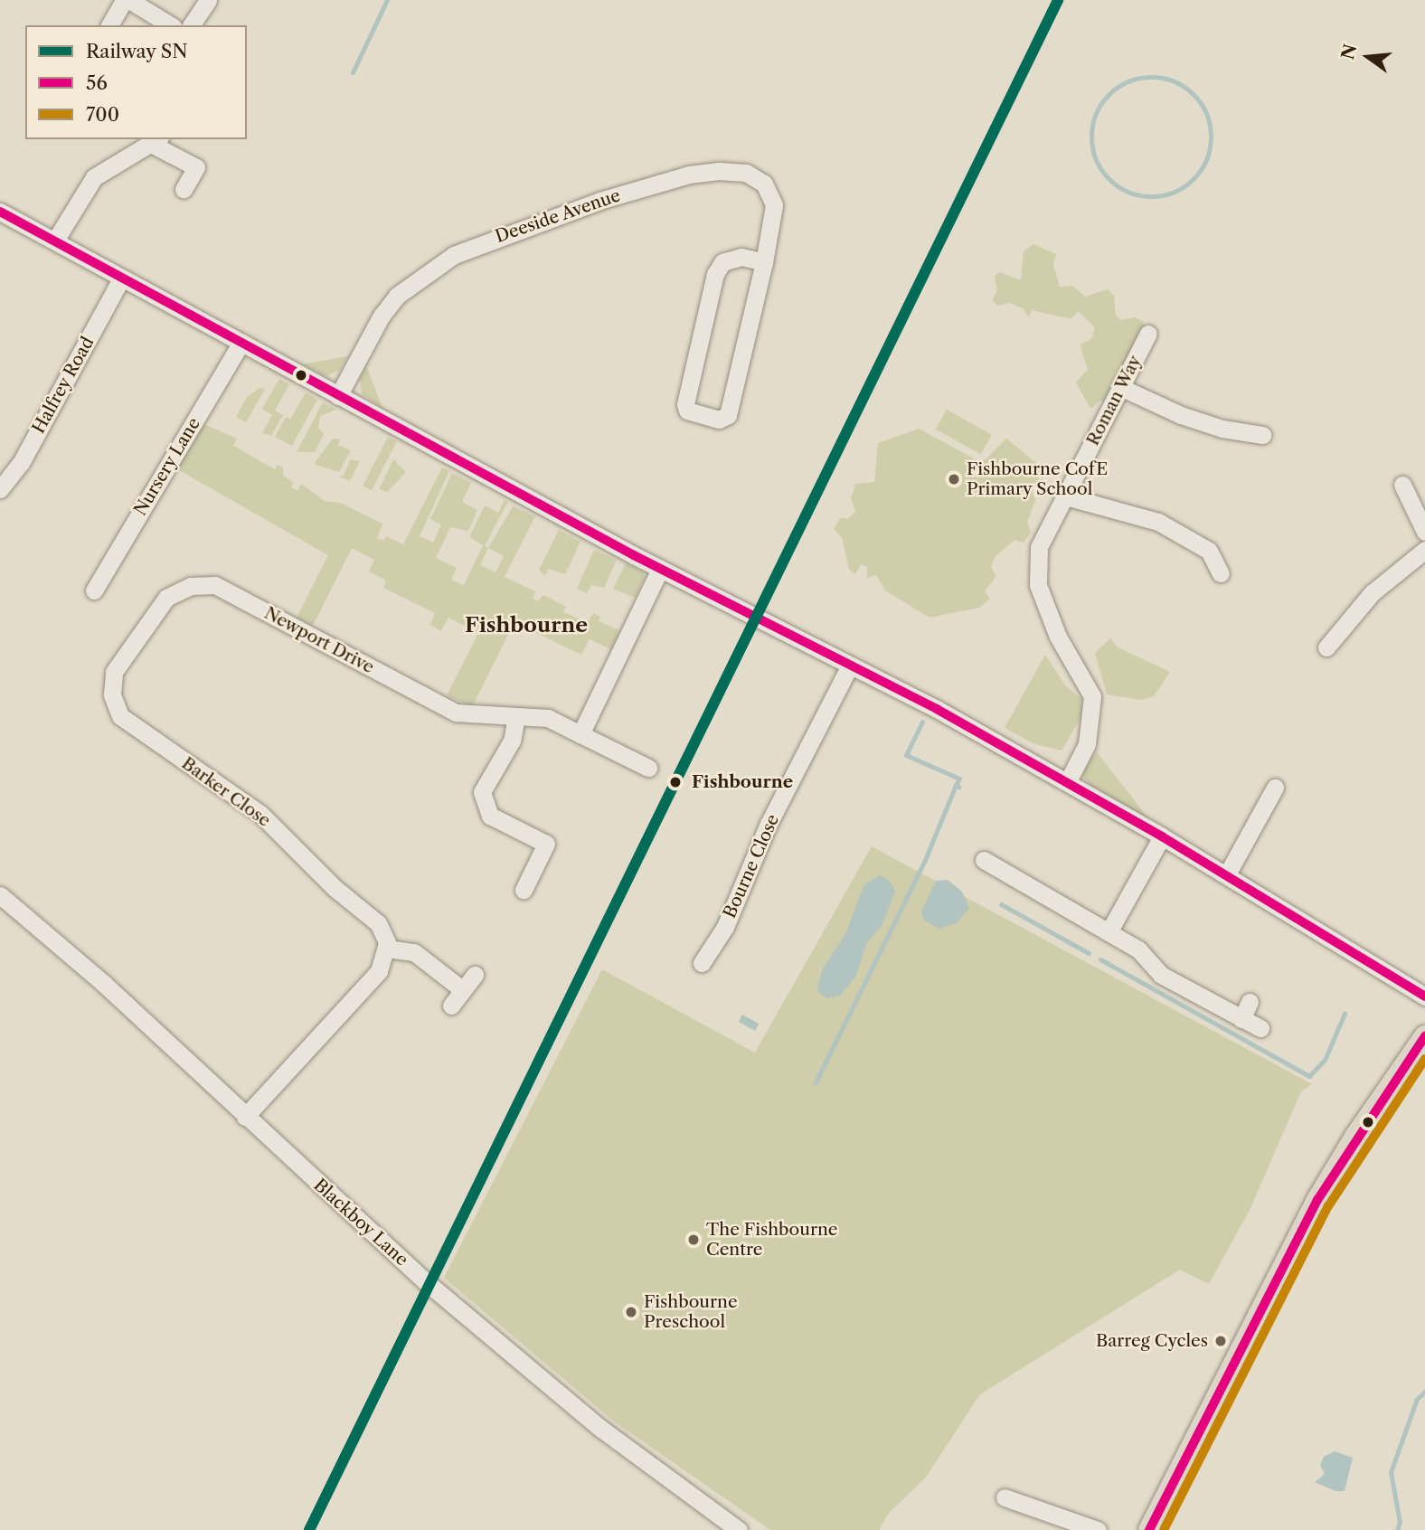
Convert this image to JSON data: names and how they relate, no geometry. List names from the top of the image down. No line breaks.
{"streets":{"street":["Deeside Avenue","Halfrey Road","Roman Way","Nursery Lane","Newport Drive","Barker Close","Bourne Close","Blackboy Lane"]},"crossings":[["Newport Drive","Barker Close"]],"districts":["Fishbourne"],"places":["Fishbourne CofE Primary School","Fishbourne","The Fishbourne Centre","Fishbourne Preschool","Barreg Cycles"],"lines":["rail line SN","transit line 56","transit line 700"],"legend":["Railway SN","56","700"],"north":"left"}
